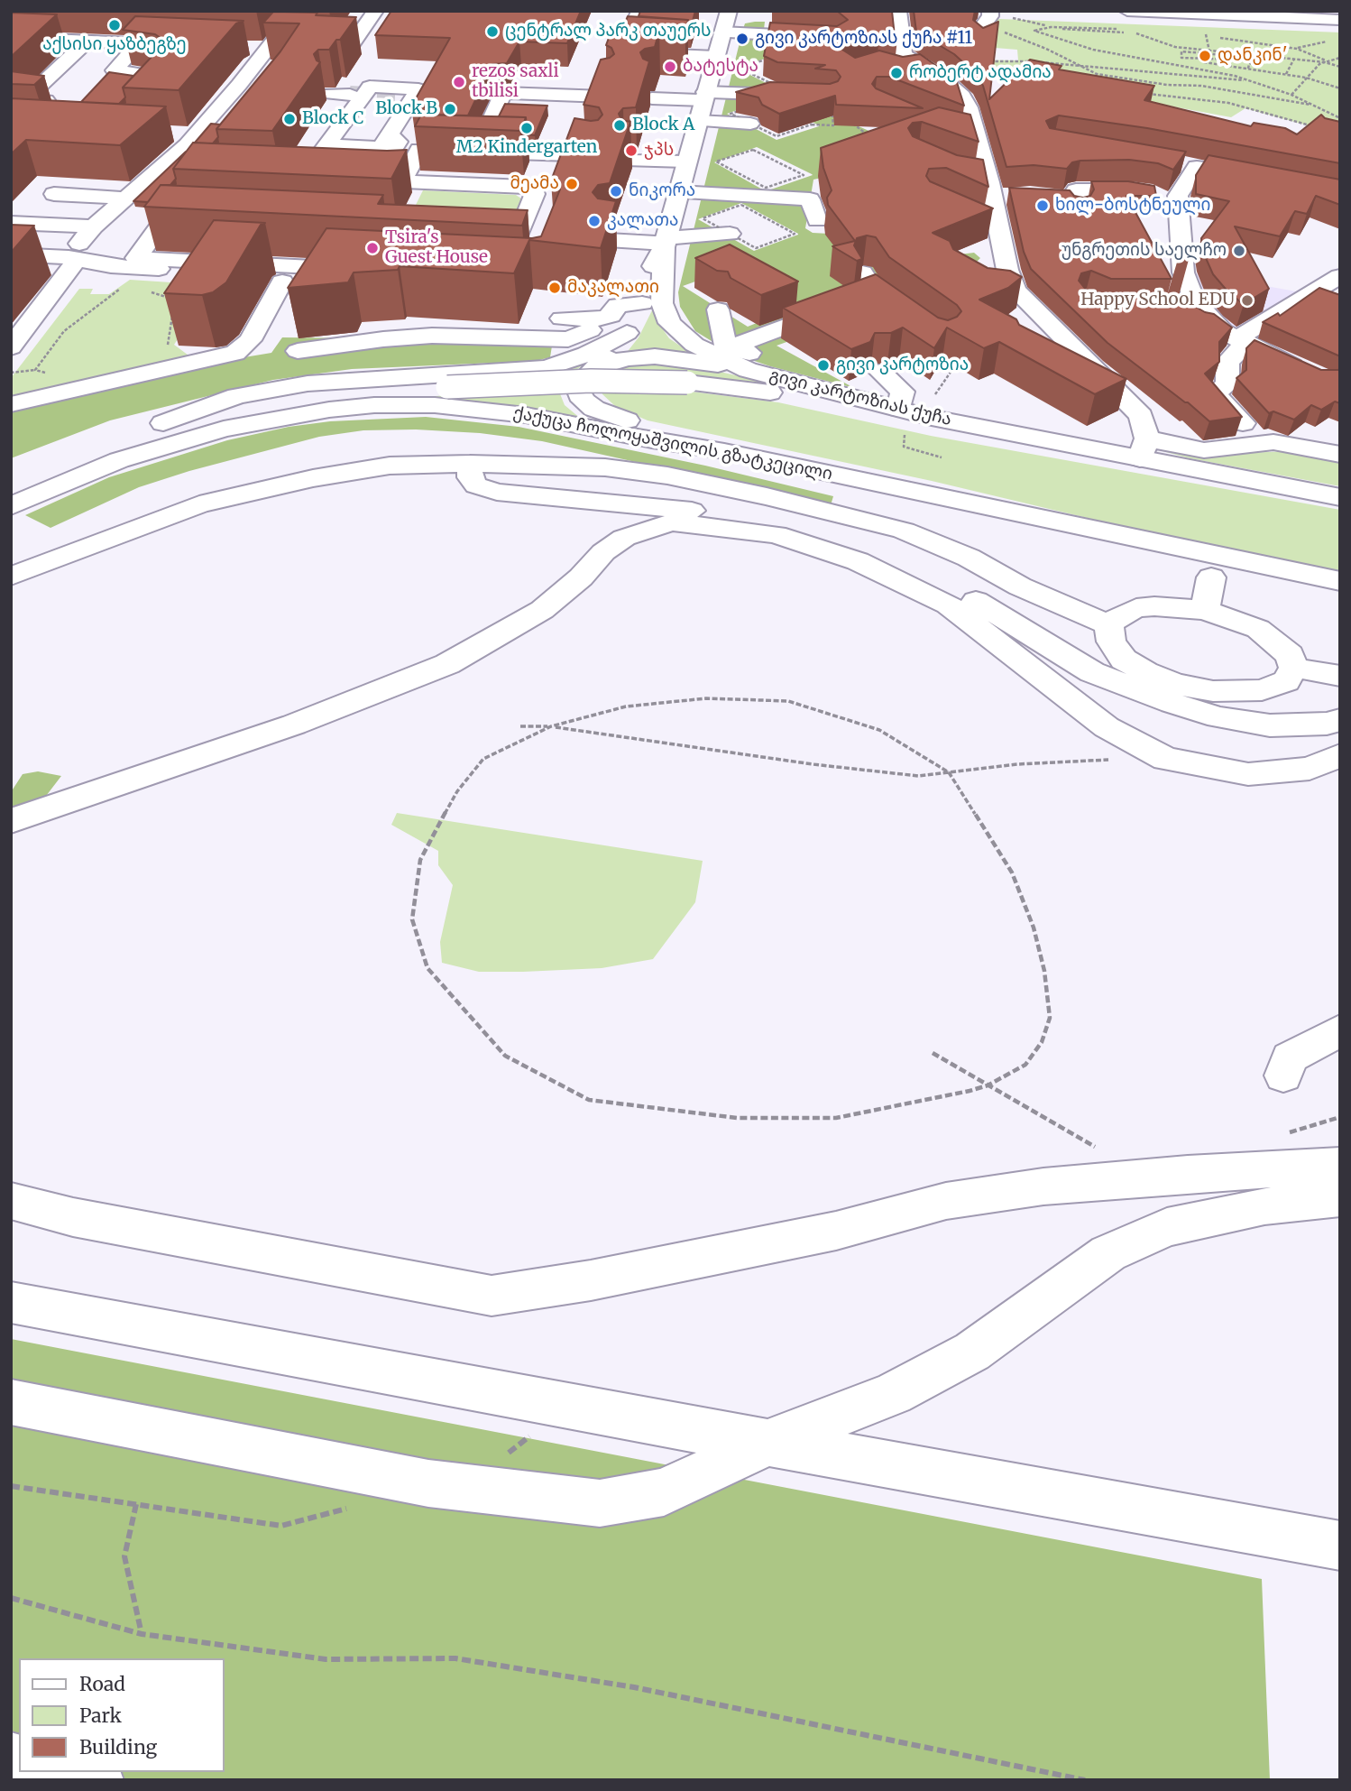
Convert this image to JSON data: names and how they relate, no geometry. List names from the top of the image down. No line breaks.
{"streets":{"main road":["გივი კარტოზიას ქუჩა","ქაქუცა ჩოლოყაშვილის გზატკეცილი"]},"places":["აქსისი ყაზბეგზე","ცენტრალ პარკ თაუერს","გივი კარტოზიას ქუჩა #11","დანკინ'","ბატესტა","რობერტ ადამია","rezos saxli tbilisi","Block B","Block C","Block A","M2 Kindergarten","ჯპს","მეამა","ნიკორა","ხილ-ბოსტნეული","კალათა","Tsira's Guest House","უნგრეთის საელჩო","მაკალათი","Happy School EDU","გივი კარტოზია"],"legend":["Road","Park","Building"]}
